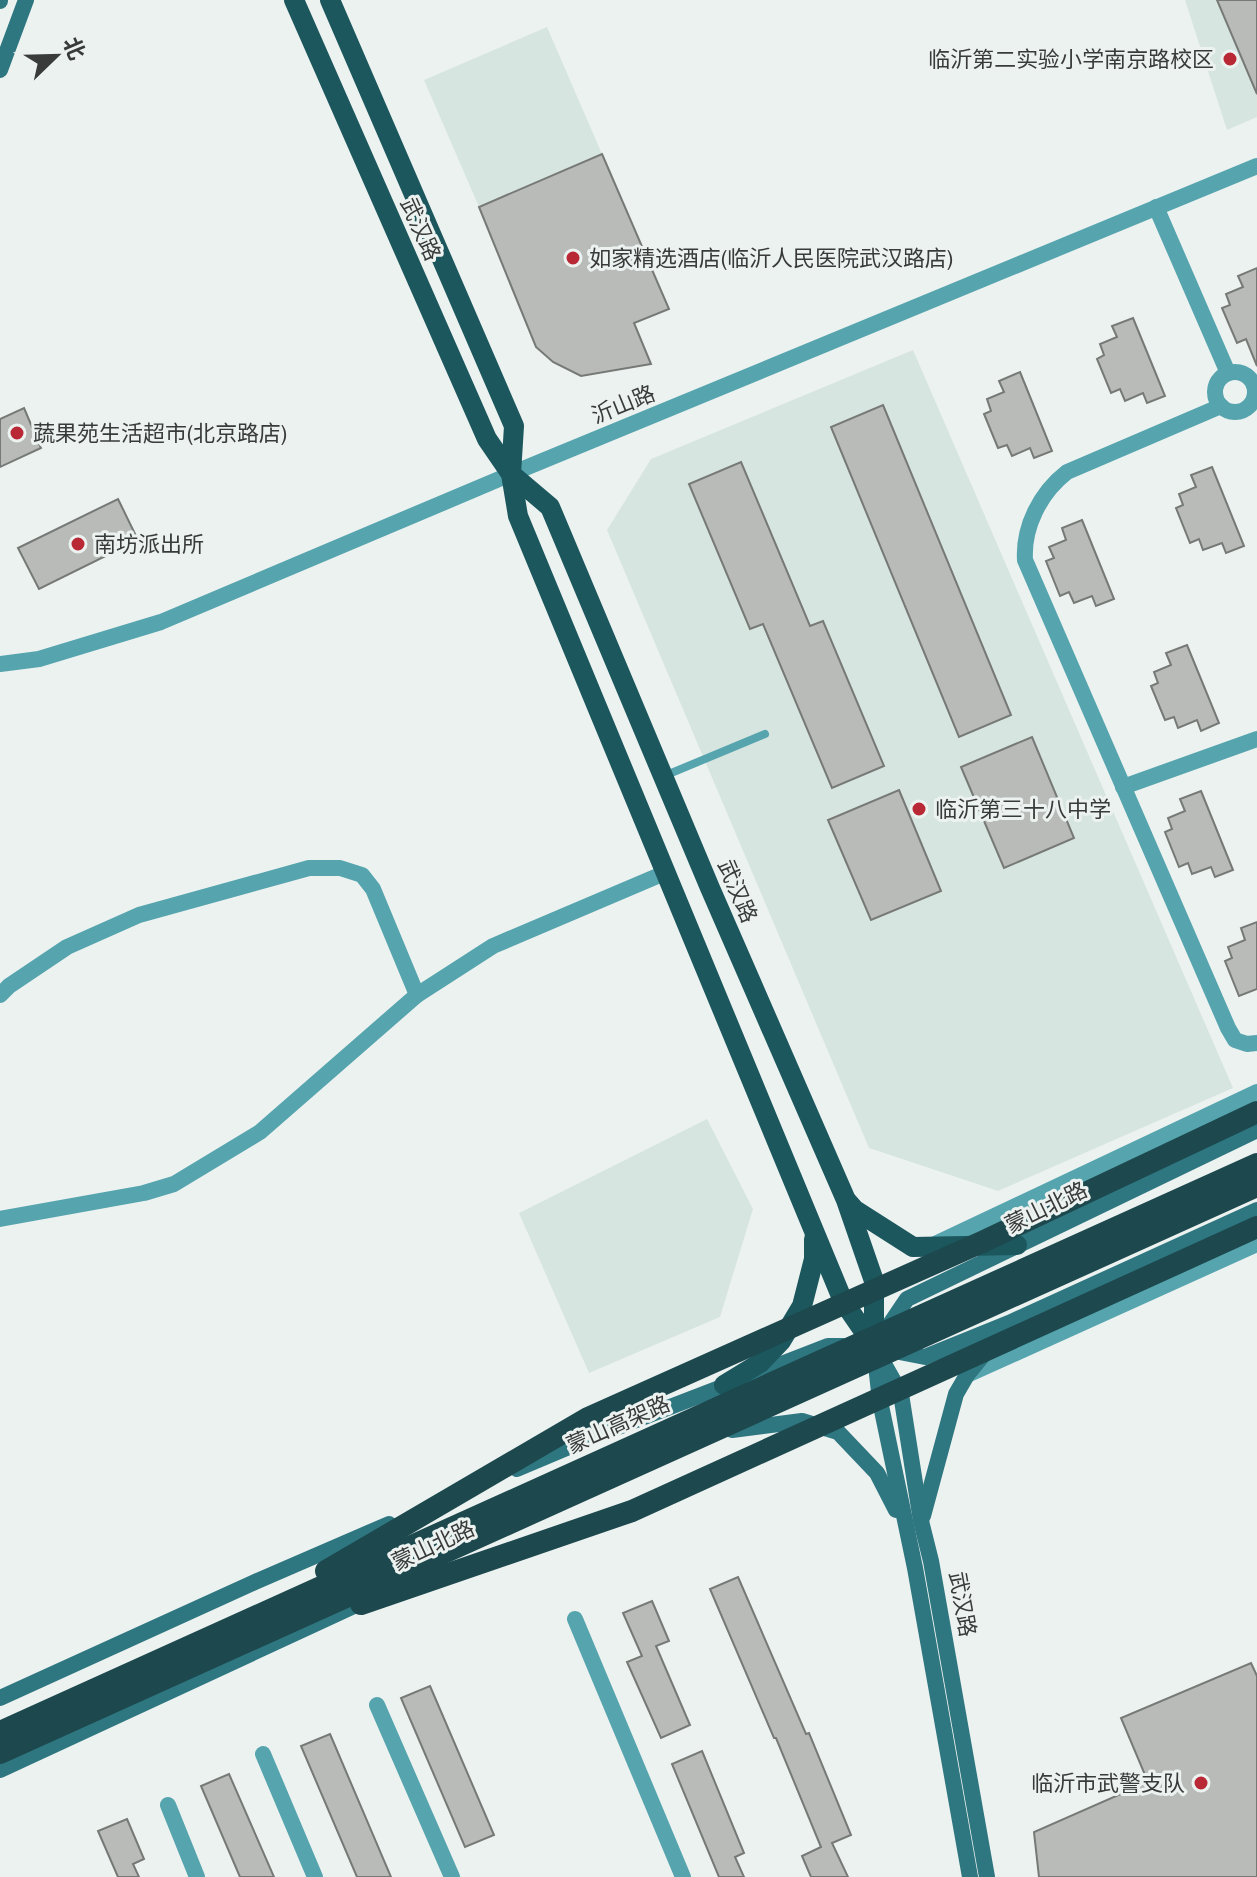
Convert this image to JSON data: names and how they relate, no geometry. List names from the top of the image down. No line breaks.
{"streets":{"highway":["蒙山高架路"],"main road":["武汉路","蒙山北路"],"street":["沂山路"]},"crossings":[["武汉路","沂山路"],["武汉路","蒙山北路"]],"places":["临沂第二实验小学南京路校区","如家精选酒店(临沂人民医院武汉路店)","蔬果苑生活超市(北京路店)","南坊派出所","临沂第三十八中学","临沂市武警支队"],"north":"top right"}
